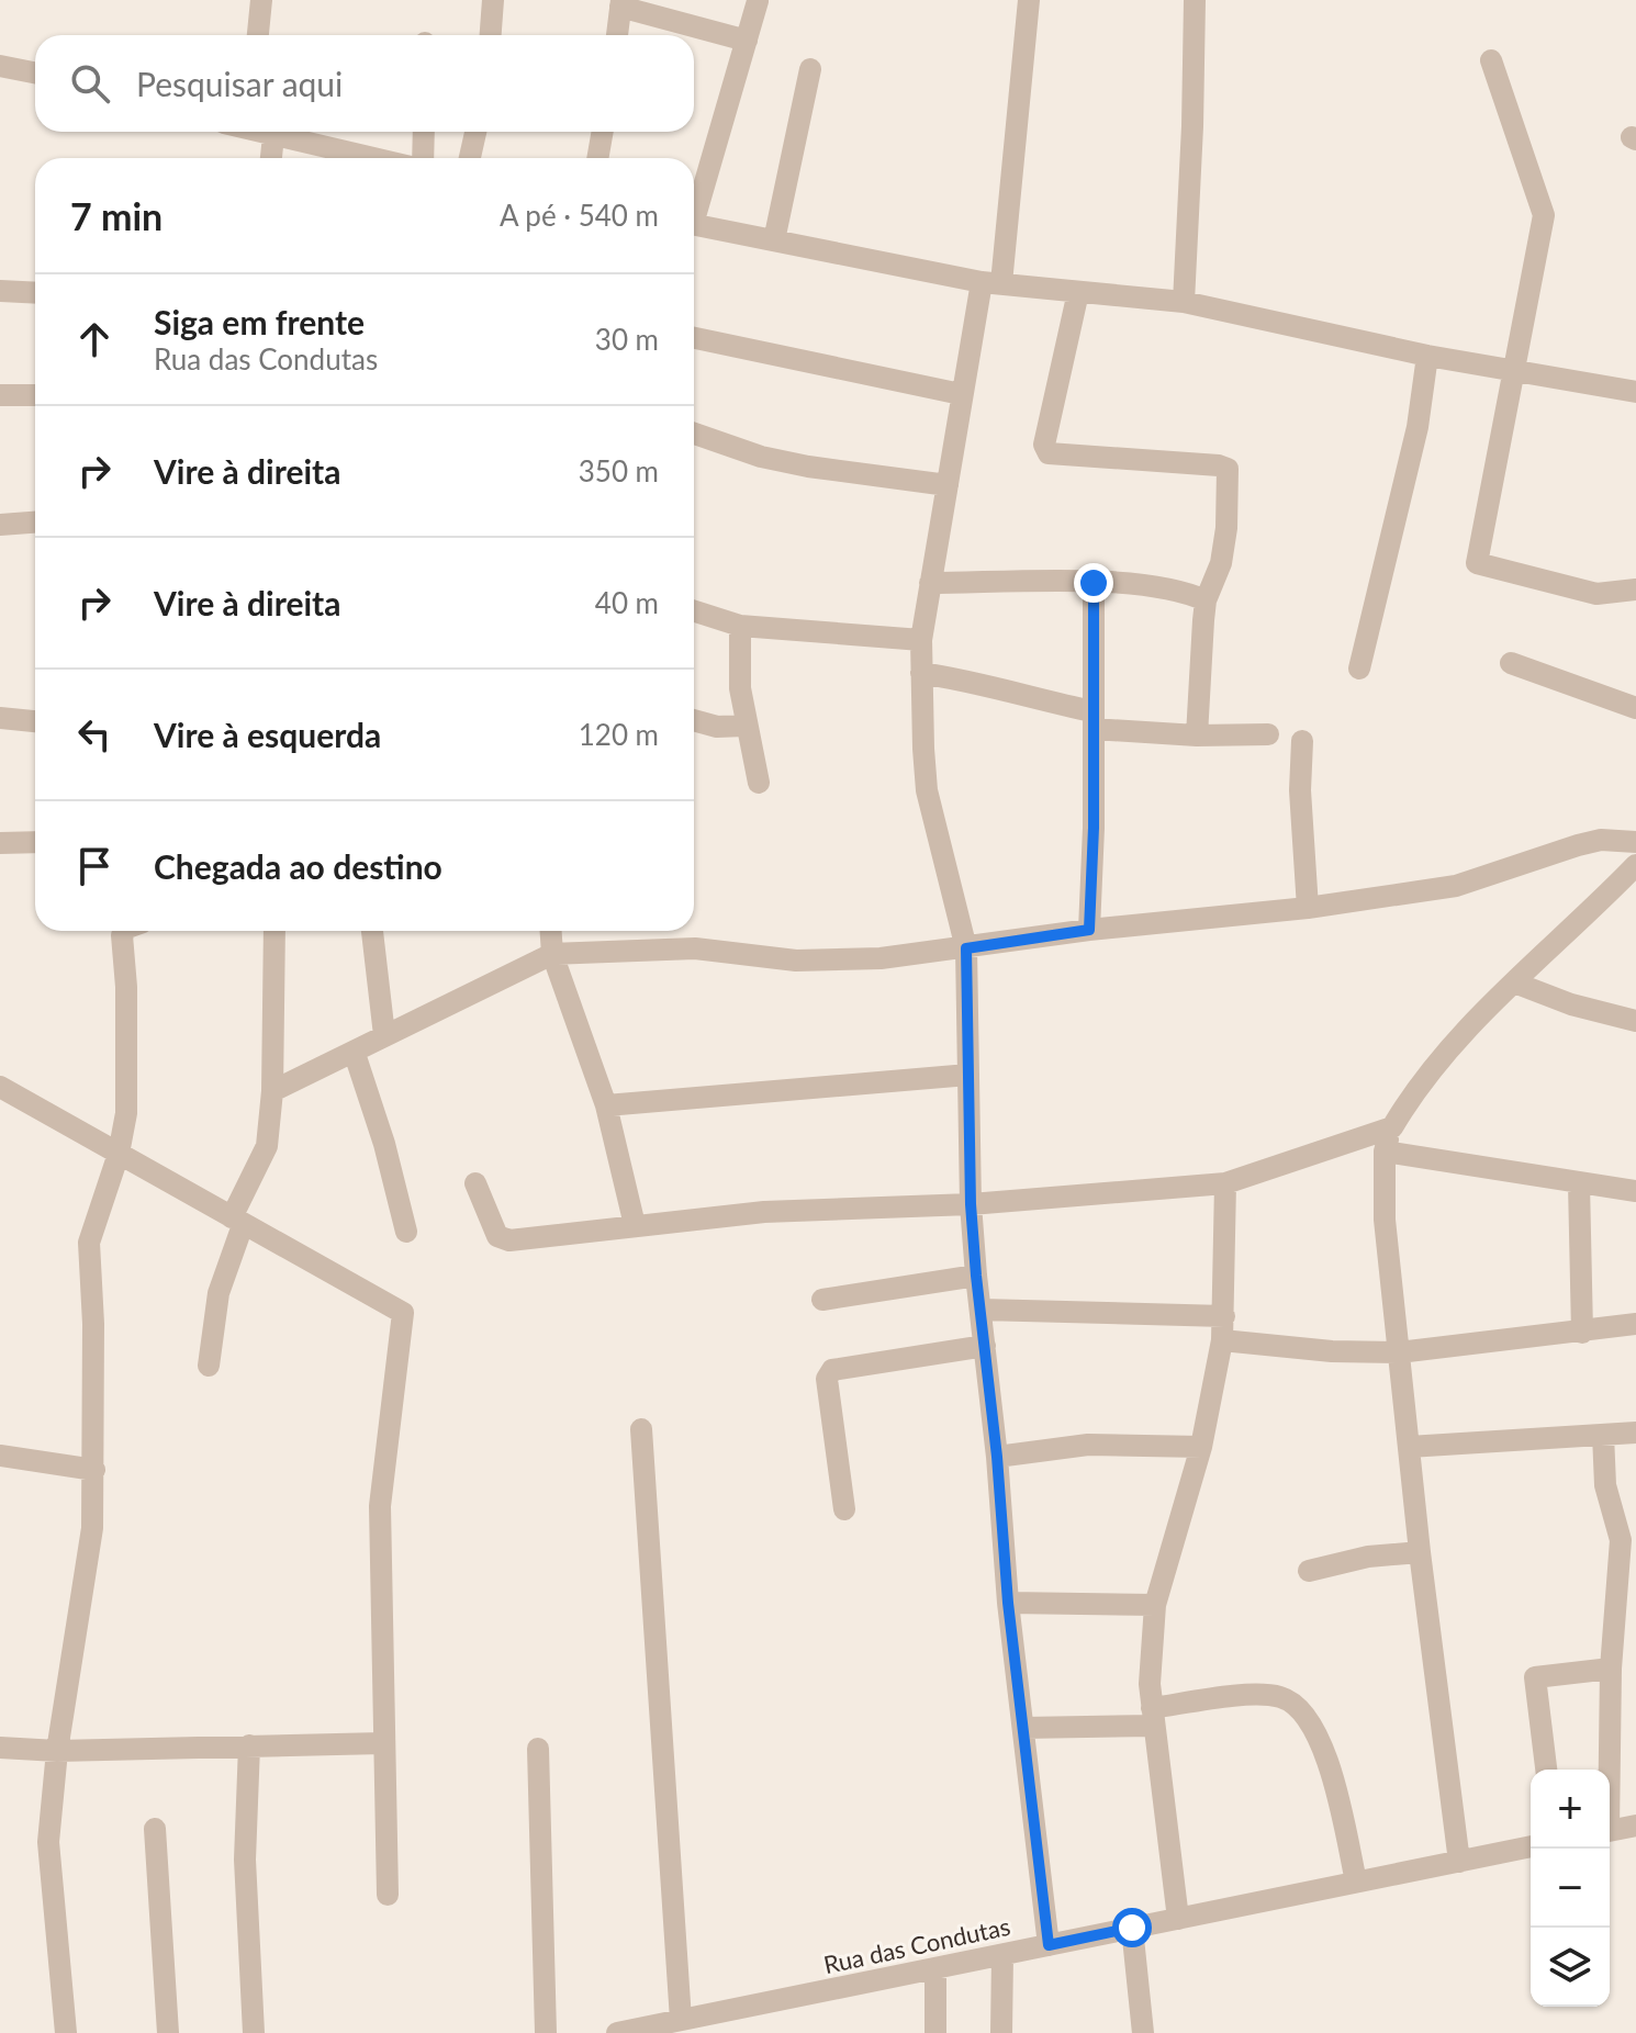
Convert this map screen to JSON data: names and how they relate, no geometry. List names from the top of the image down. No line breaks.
{"streets":{"street":["Rua das Condutas"]},"page":{"search":"Pesquisar aqui","heading":["7 min","A pé · 540 m"],"list":[["Siga em frente","Rua das Condutas","30 m"],["Vire à direita","350 m"],["Vire à direita","40 m"],["Vire à esquerda","120 m"],"Chegada ao destino"],"map_buttons":["+","−"]}}
